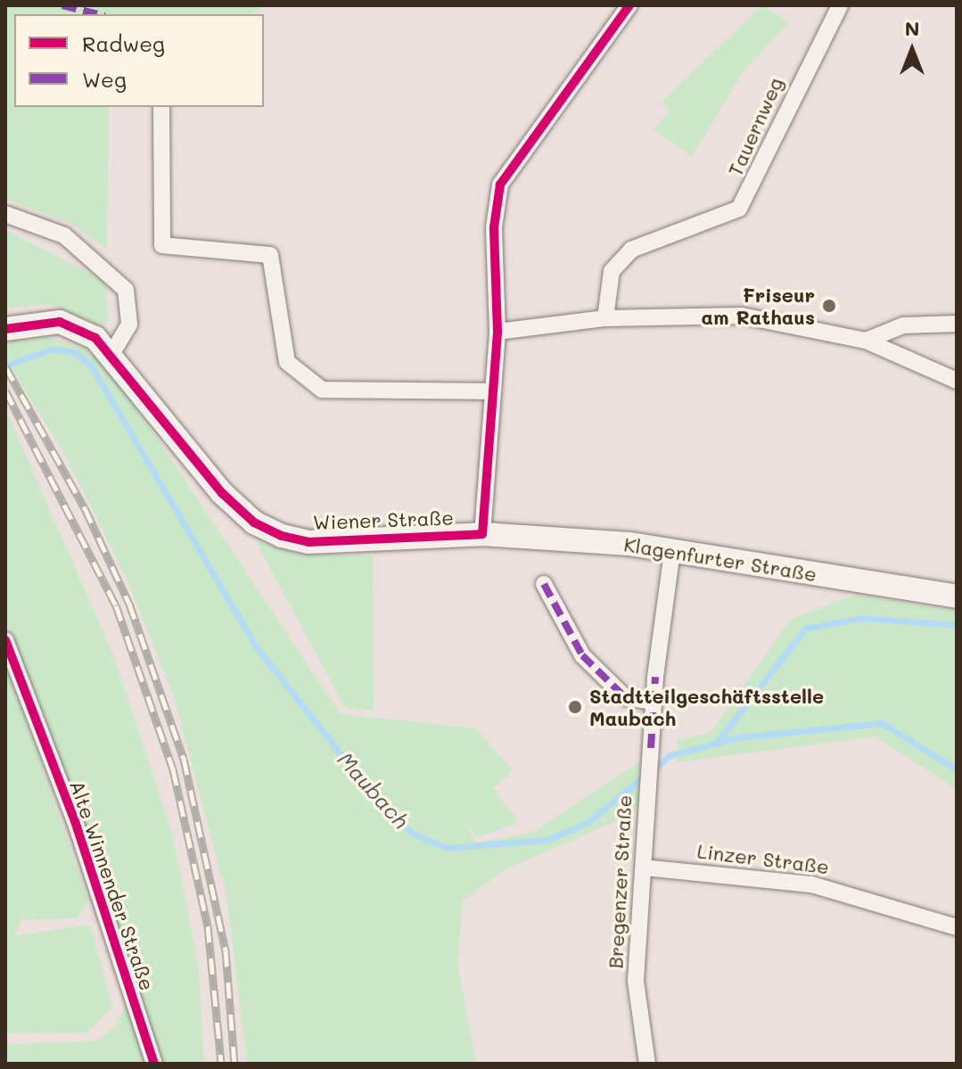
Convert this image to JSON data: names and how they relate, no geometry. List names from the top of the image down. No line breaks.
{"streets":{"street":["Tauernweg","Wiener Straße","Klagenfurter Straße","Linzer Straße","Bregenzer Straße","Alte Winnender Straße"]},"crossings":[["Wiener Straße","Klagenfurter Straße"],["Klagenfurter Straße","Bregenzer Straße"],["Linzer Straße","Bregenzer Straße"]],"water":["Maubach"],"places":["Friseur am Rathaus","Stadtteilgeschäftsstelle Maubach"],"legend":["Radweg","Weg"],"north":"top"}
